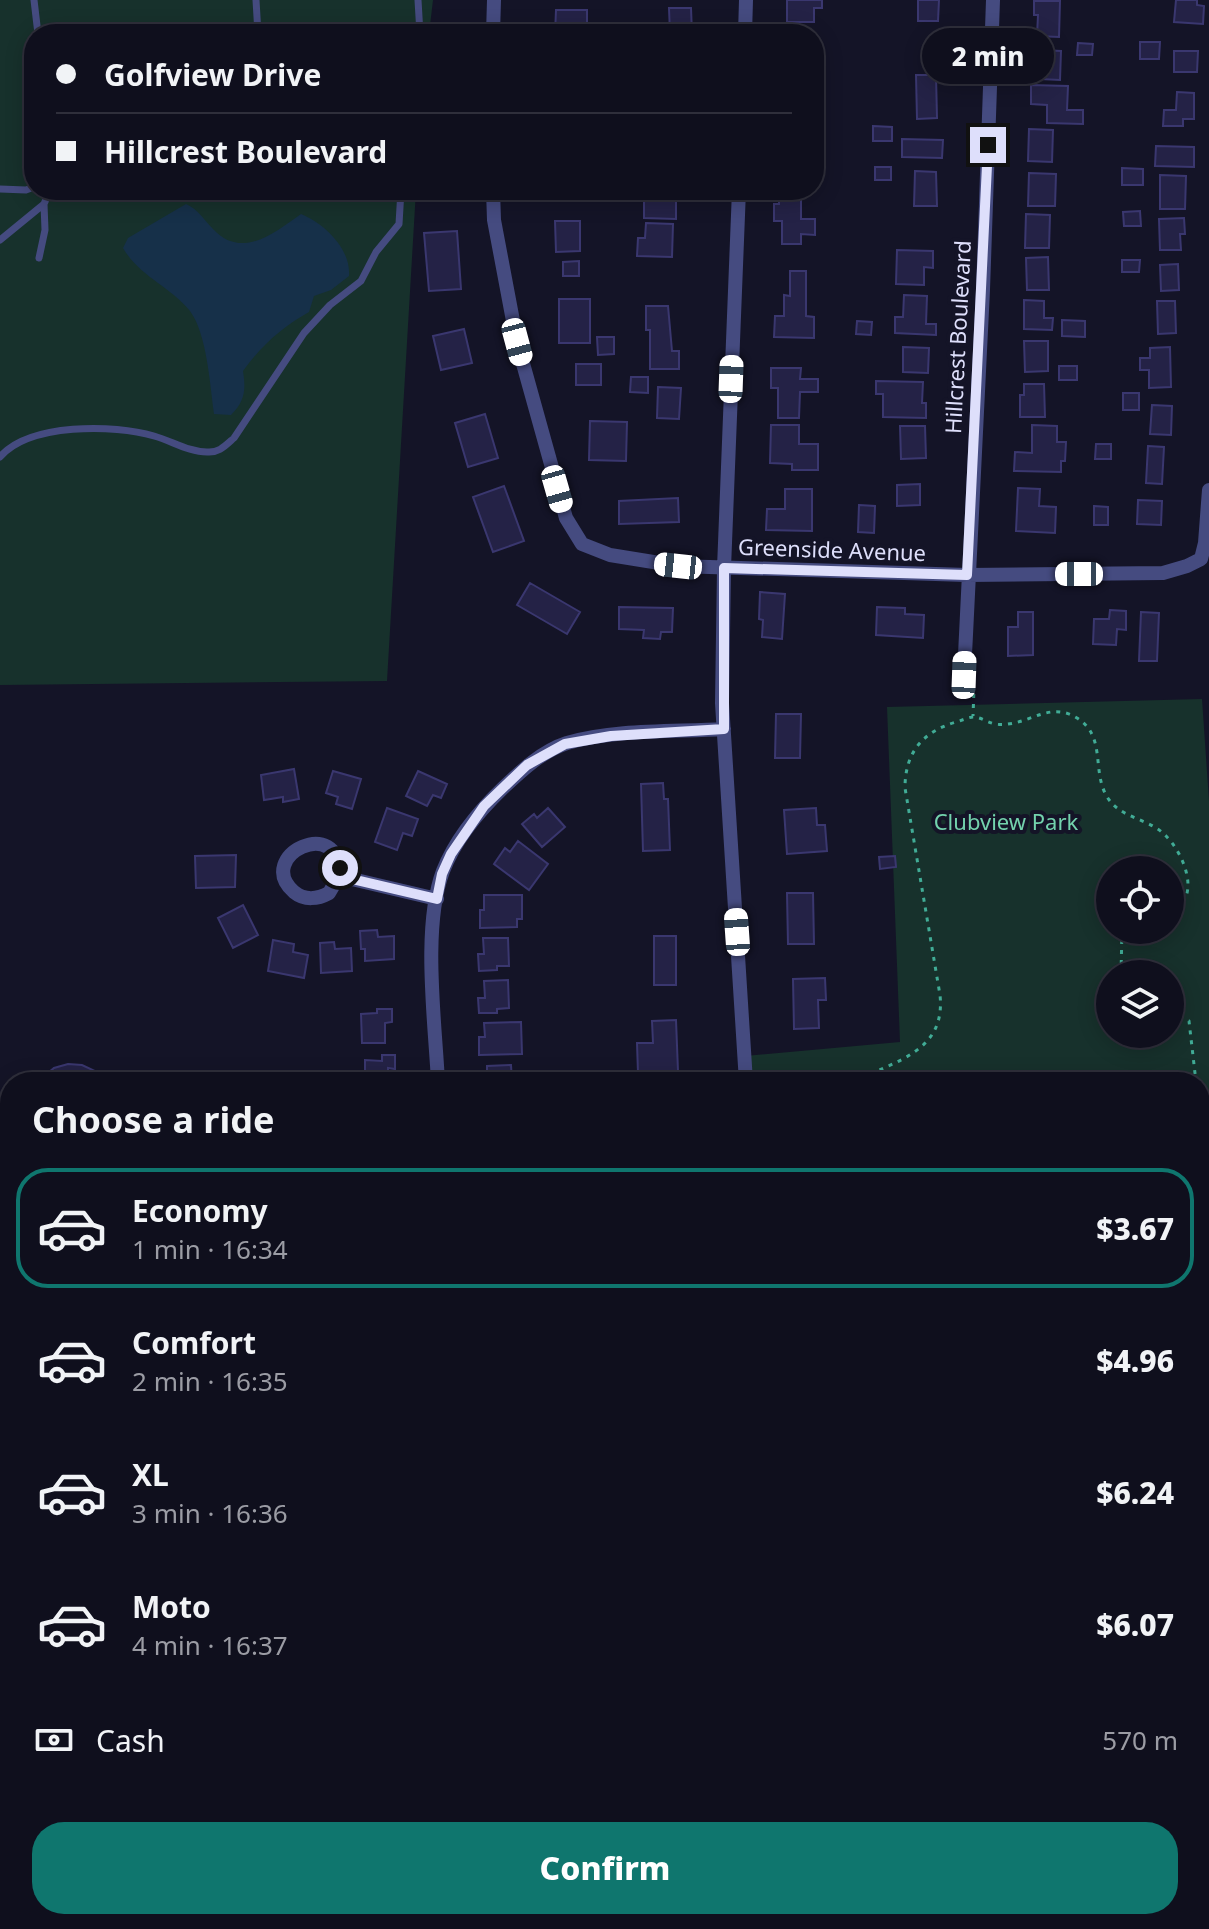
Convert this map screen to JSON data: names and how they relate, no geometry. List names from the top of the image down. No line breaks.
{"streets":{"street":["Hillcrest Boulevard","Greenside Avenue"]},"crossings":[["Hillcrest Boulevard","Greenside Avenue"]],"parks":["Clubview Park"],"page":{"banner":["Golfview Drive","Hillcrest Boulevard"],"bubble":"2 min","heading":"Choose a ride","list":[{"name":"Economy","note":"1 min · 16:34","value":"$3.67"},{"name":"Comfort","note":"2 min · 16:35","value":"$4.96"},{"name":"XL","note":"3 min · 16:36","value":"$6.24"},{"name":"Moto","note":"4 min · 16:37","value":"$6.07"}],"pay":["Cash","570 m"],"buttons":"Confirm"}}
